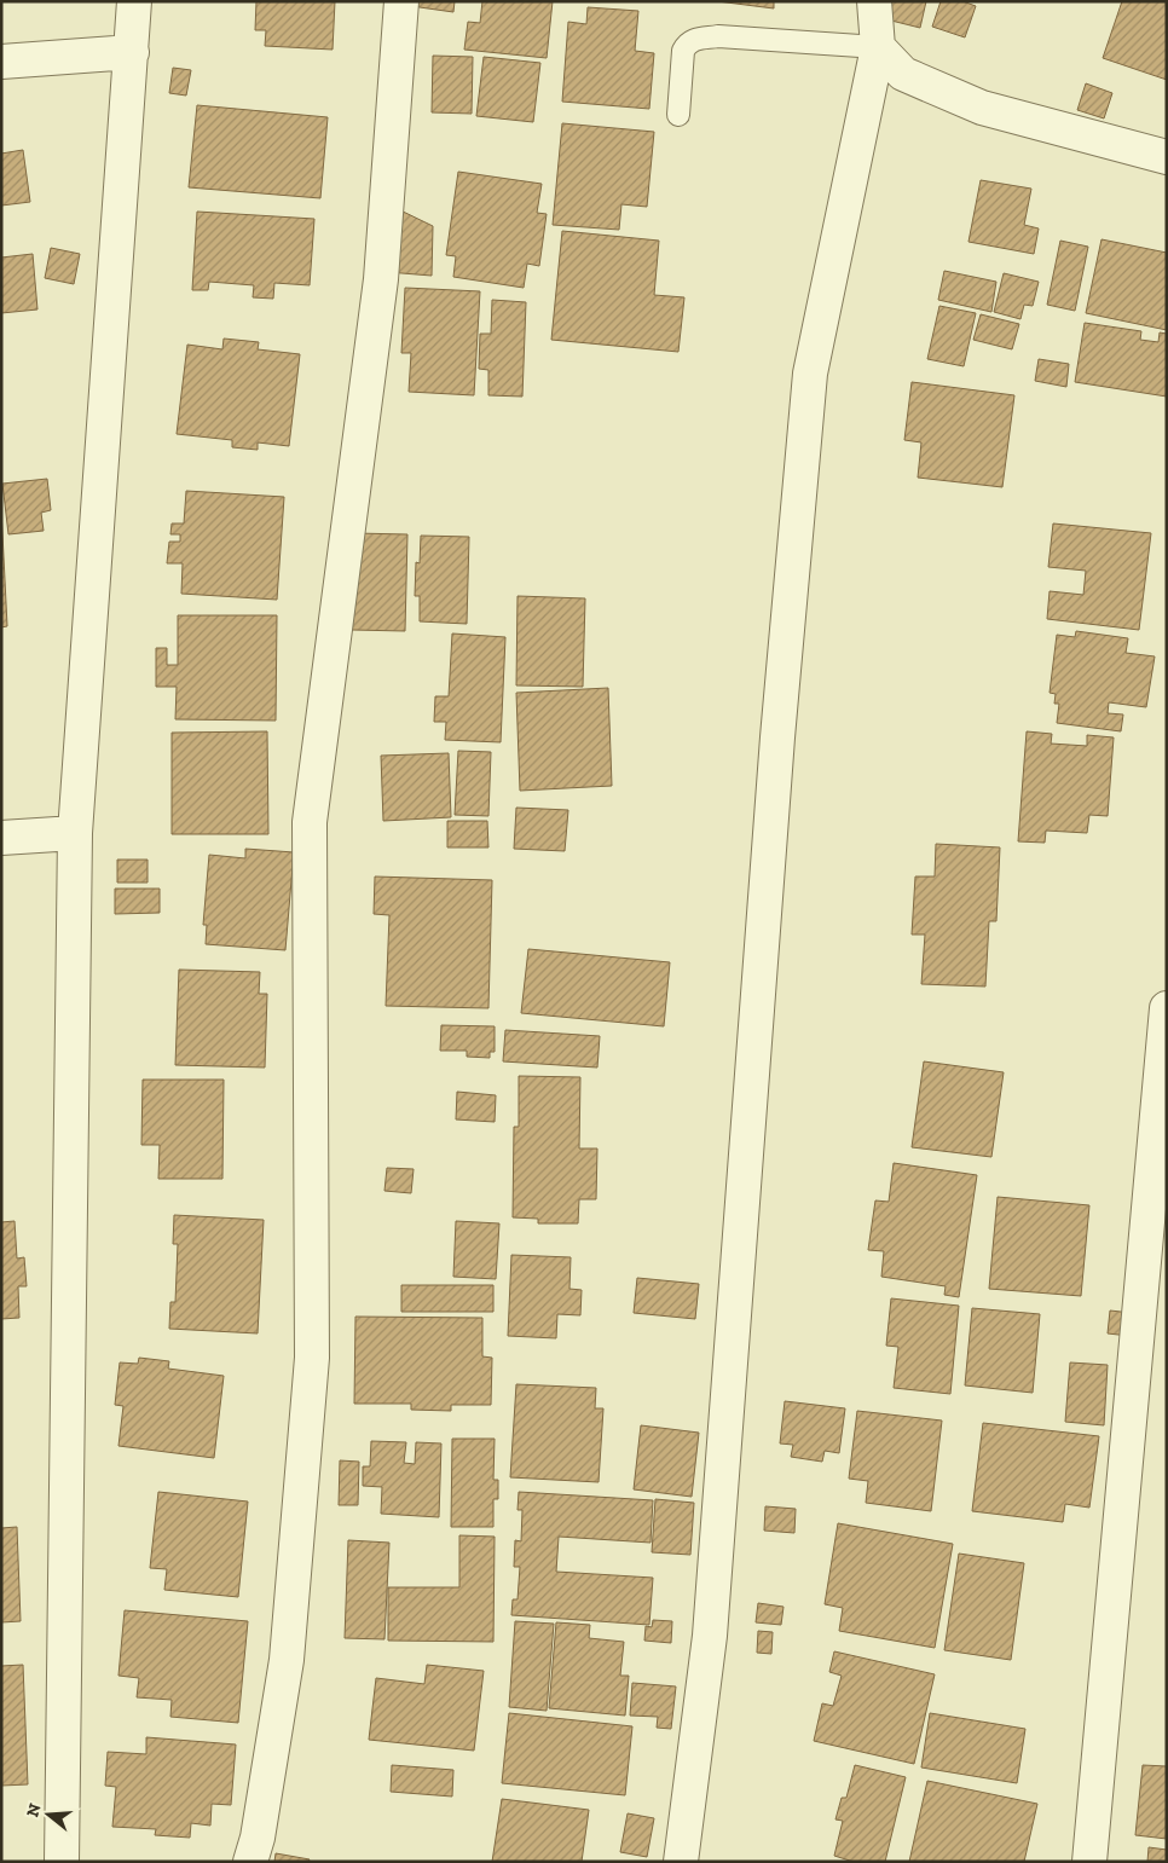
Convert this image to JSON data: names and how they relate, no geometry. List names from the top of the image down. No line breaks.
{"north":"left"}
